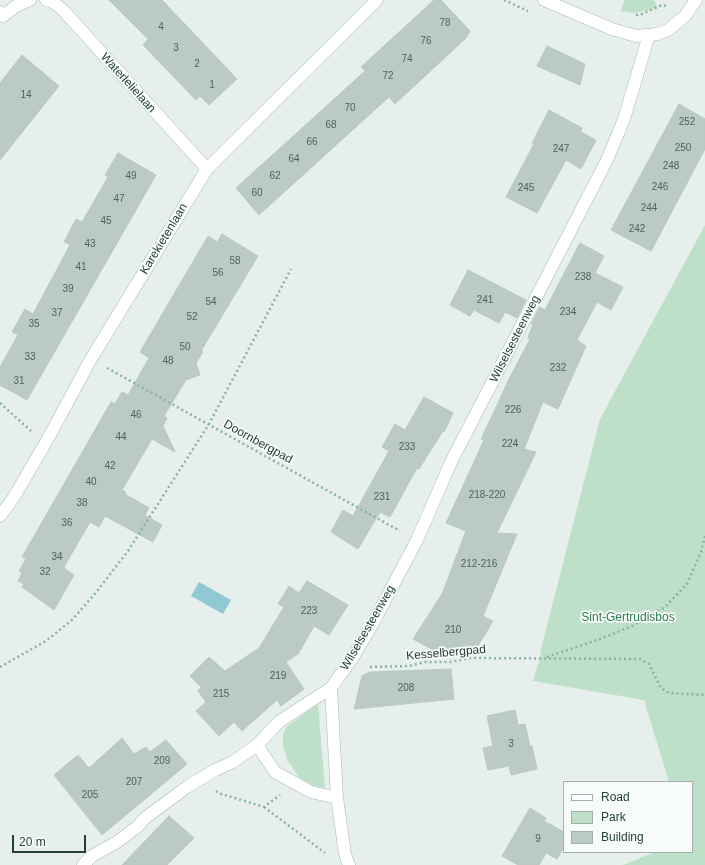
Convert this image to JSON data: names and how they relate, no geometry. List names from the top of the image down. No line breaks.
{"streets":{"street":["Waterlelielaan","Karekietenlaan","Wilselsesteenweg"],"path":["Doornbergpad","Kesselbergpad"]},"crossings":[["Waterlelielaan","Karekietenlaan"],["Karekietenlaan","Doornbergpad"],["Wilselsesteenweg","Doornbergpad"],["Wilselsesteenweg","Kesselbergpad"]],"parks":["Sint-Gertrudisbos"],"house_numbers":["78","4","76","3","74","2","72","1","14","70","252","68","66","250","247","64","248","49","62","246","245","60","47","244","45","242","43","58","41","56","238","39","241","54","234","37","52","35","50","33","48","232","31","226","46","44","224","233","42","40","218-220","231","38","36","34","212-216","32","223","210","219","208","215","3","209","207","205","9"],"legend":["Road","Park","Building"],"scale_bar":"20 m"}
